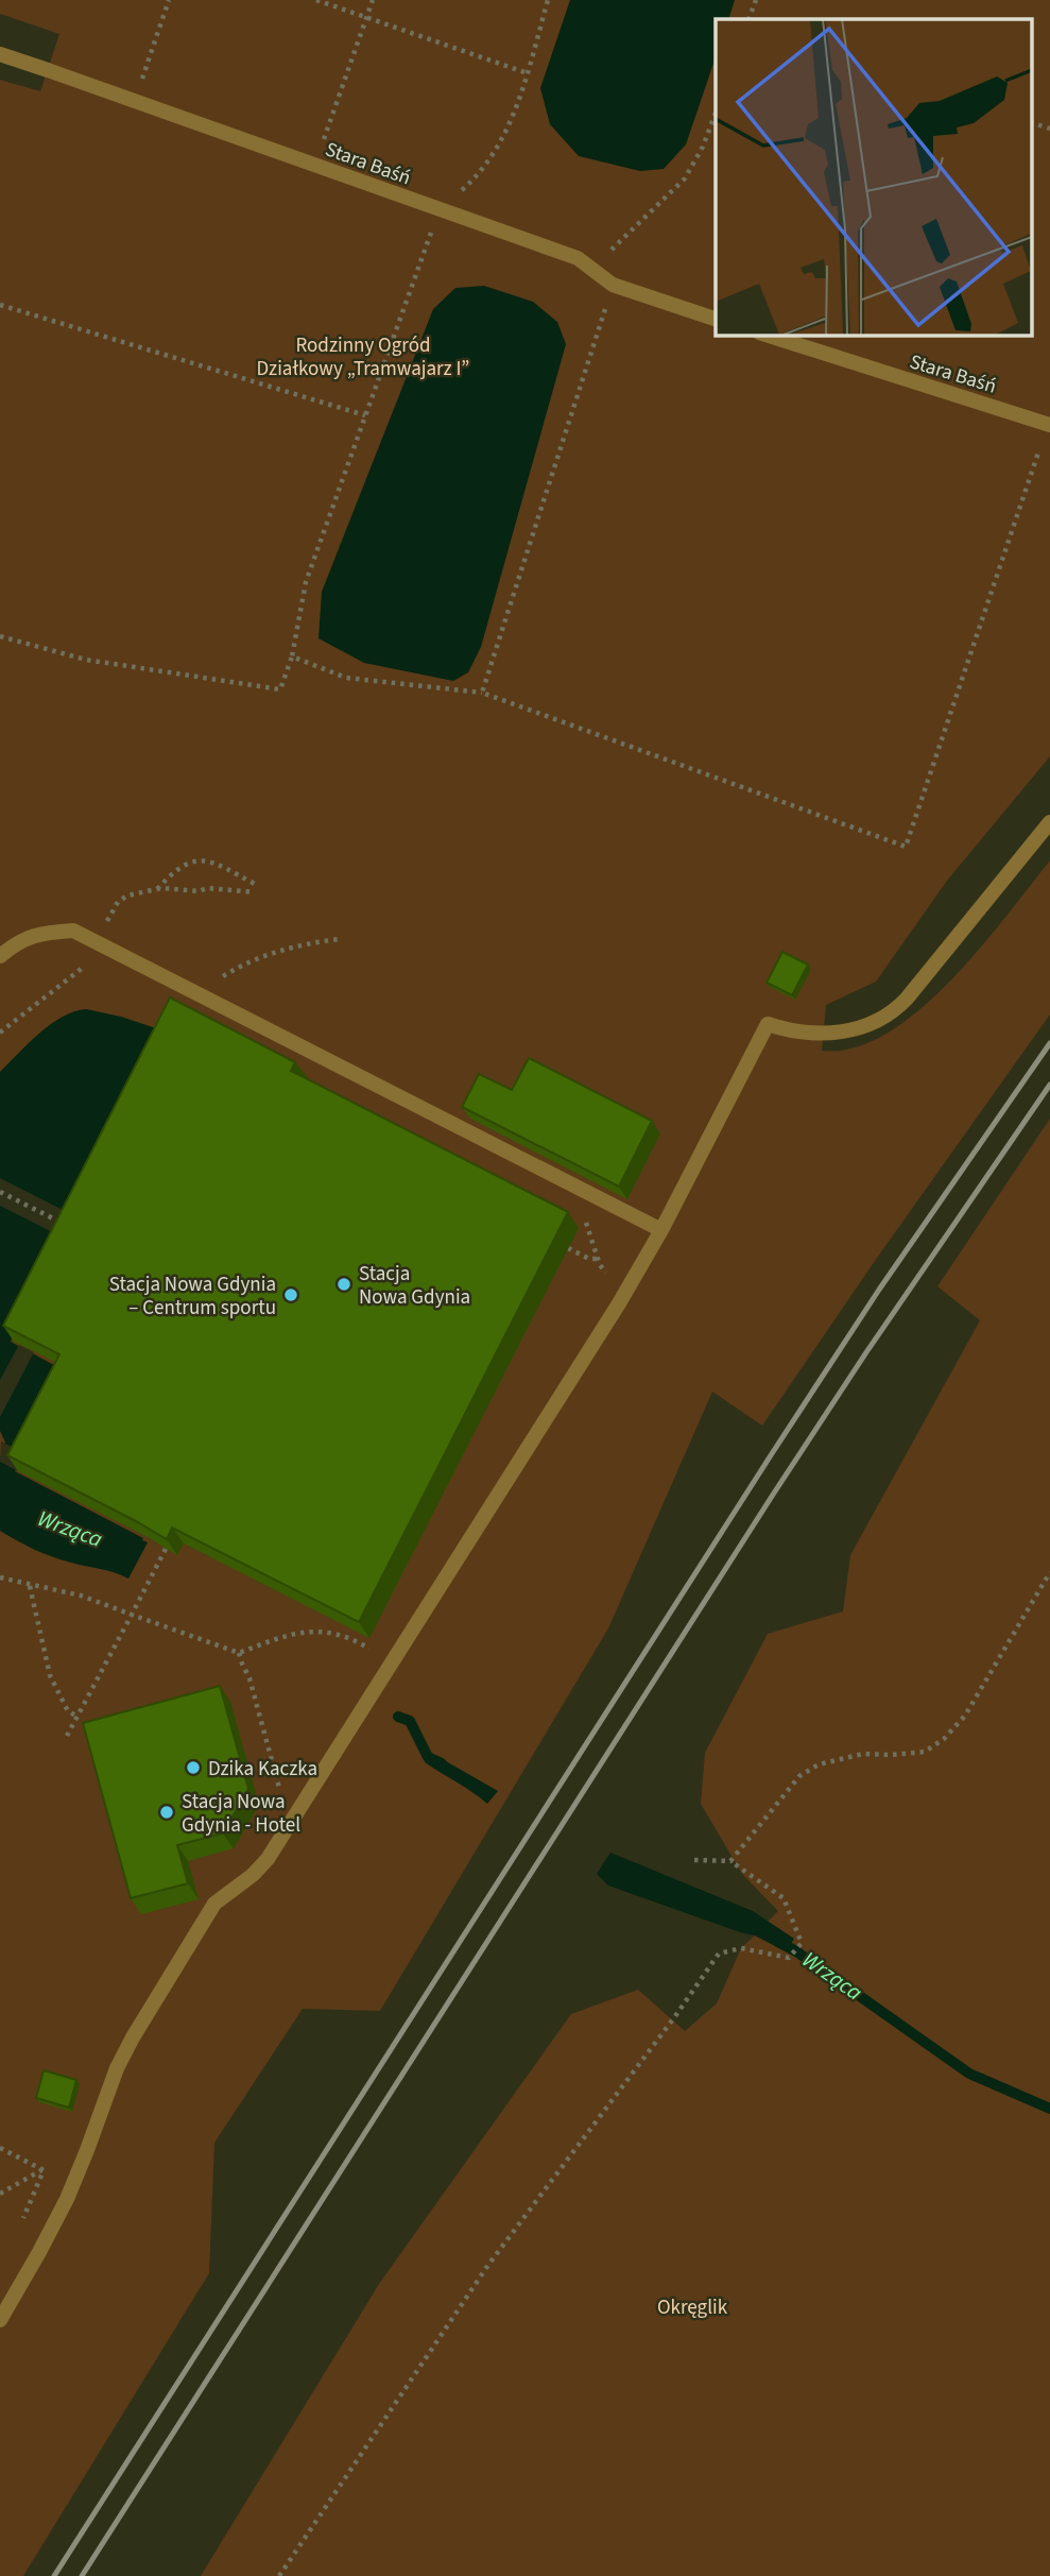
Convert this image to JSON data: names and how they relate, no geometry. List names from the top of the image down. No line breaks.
{"streets":{"street":["Stara Baśń"]},"water":["Wrząca"],"parks":["Rodzinny Ogród Działkowy „Tramwajarz I”","Okręglik"],"places":["Stacja Nowa Gdynia","Stacja Nowa Gdynia – Centrum sportu","Dzika Kaczka","Stacja Nowa Gdynia - Hotel"]}
